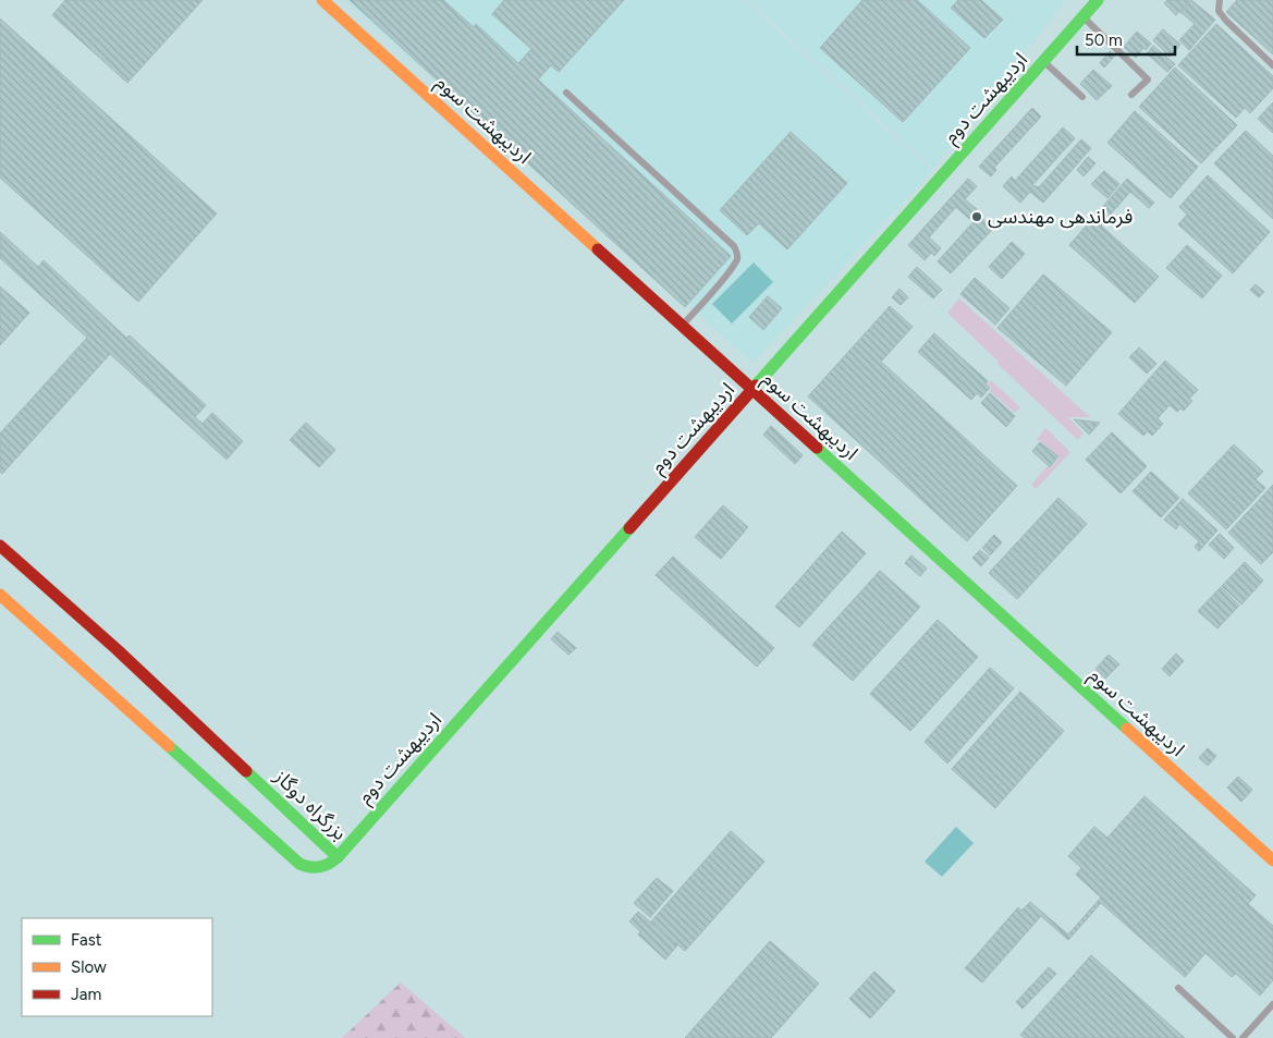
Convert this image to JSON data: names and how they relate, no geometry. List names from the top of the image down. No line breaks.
{"streets":{"main road":["اردیبهشت دوم","اردیبهشت سوم","بزرگراه دوگاز"]},"crossings":[["اردیبهشت دوم","اردیبهشت سوم"],["اردیبهشت دوم","بزرگراه دوگاز"]],"places":["فرماندهی مهندسی"],"legend":["Fast","Slow","Jam"],"scale_bar":"50 m"}
